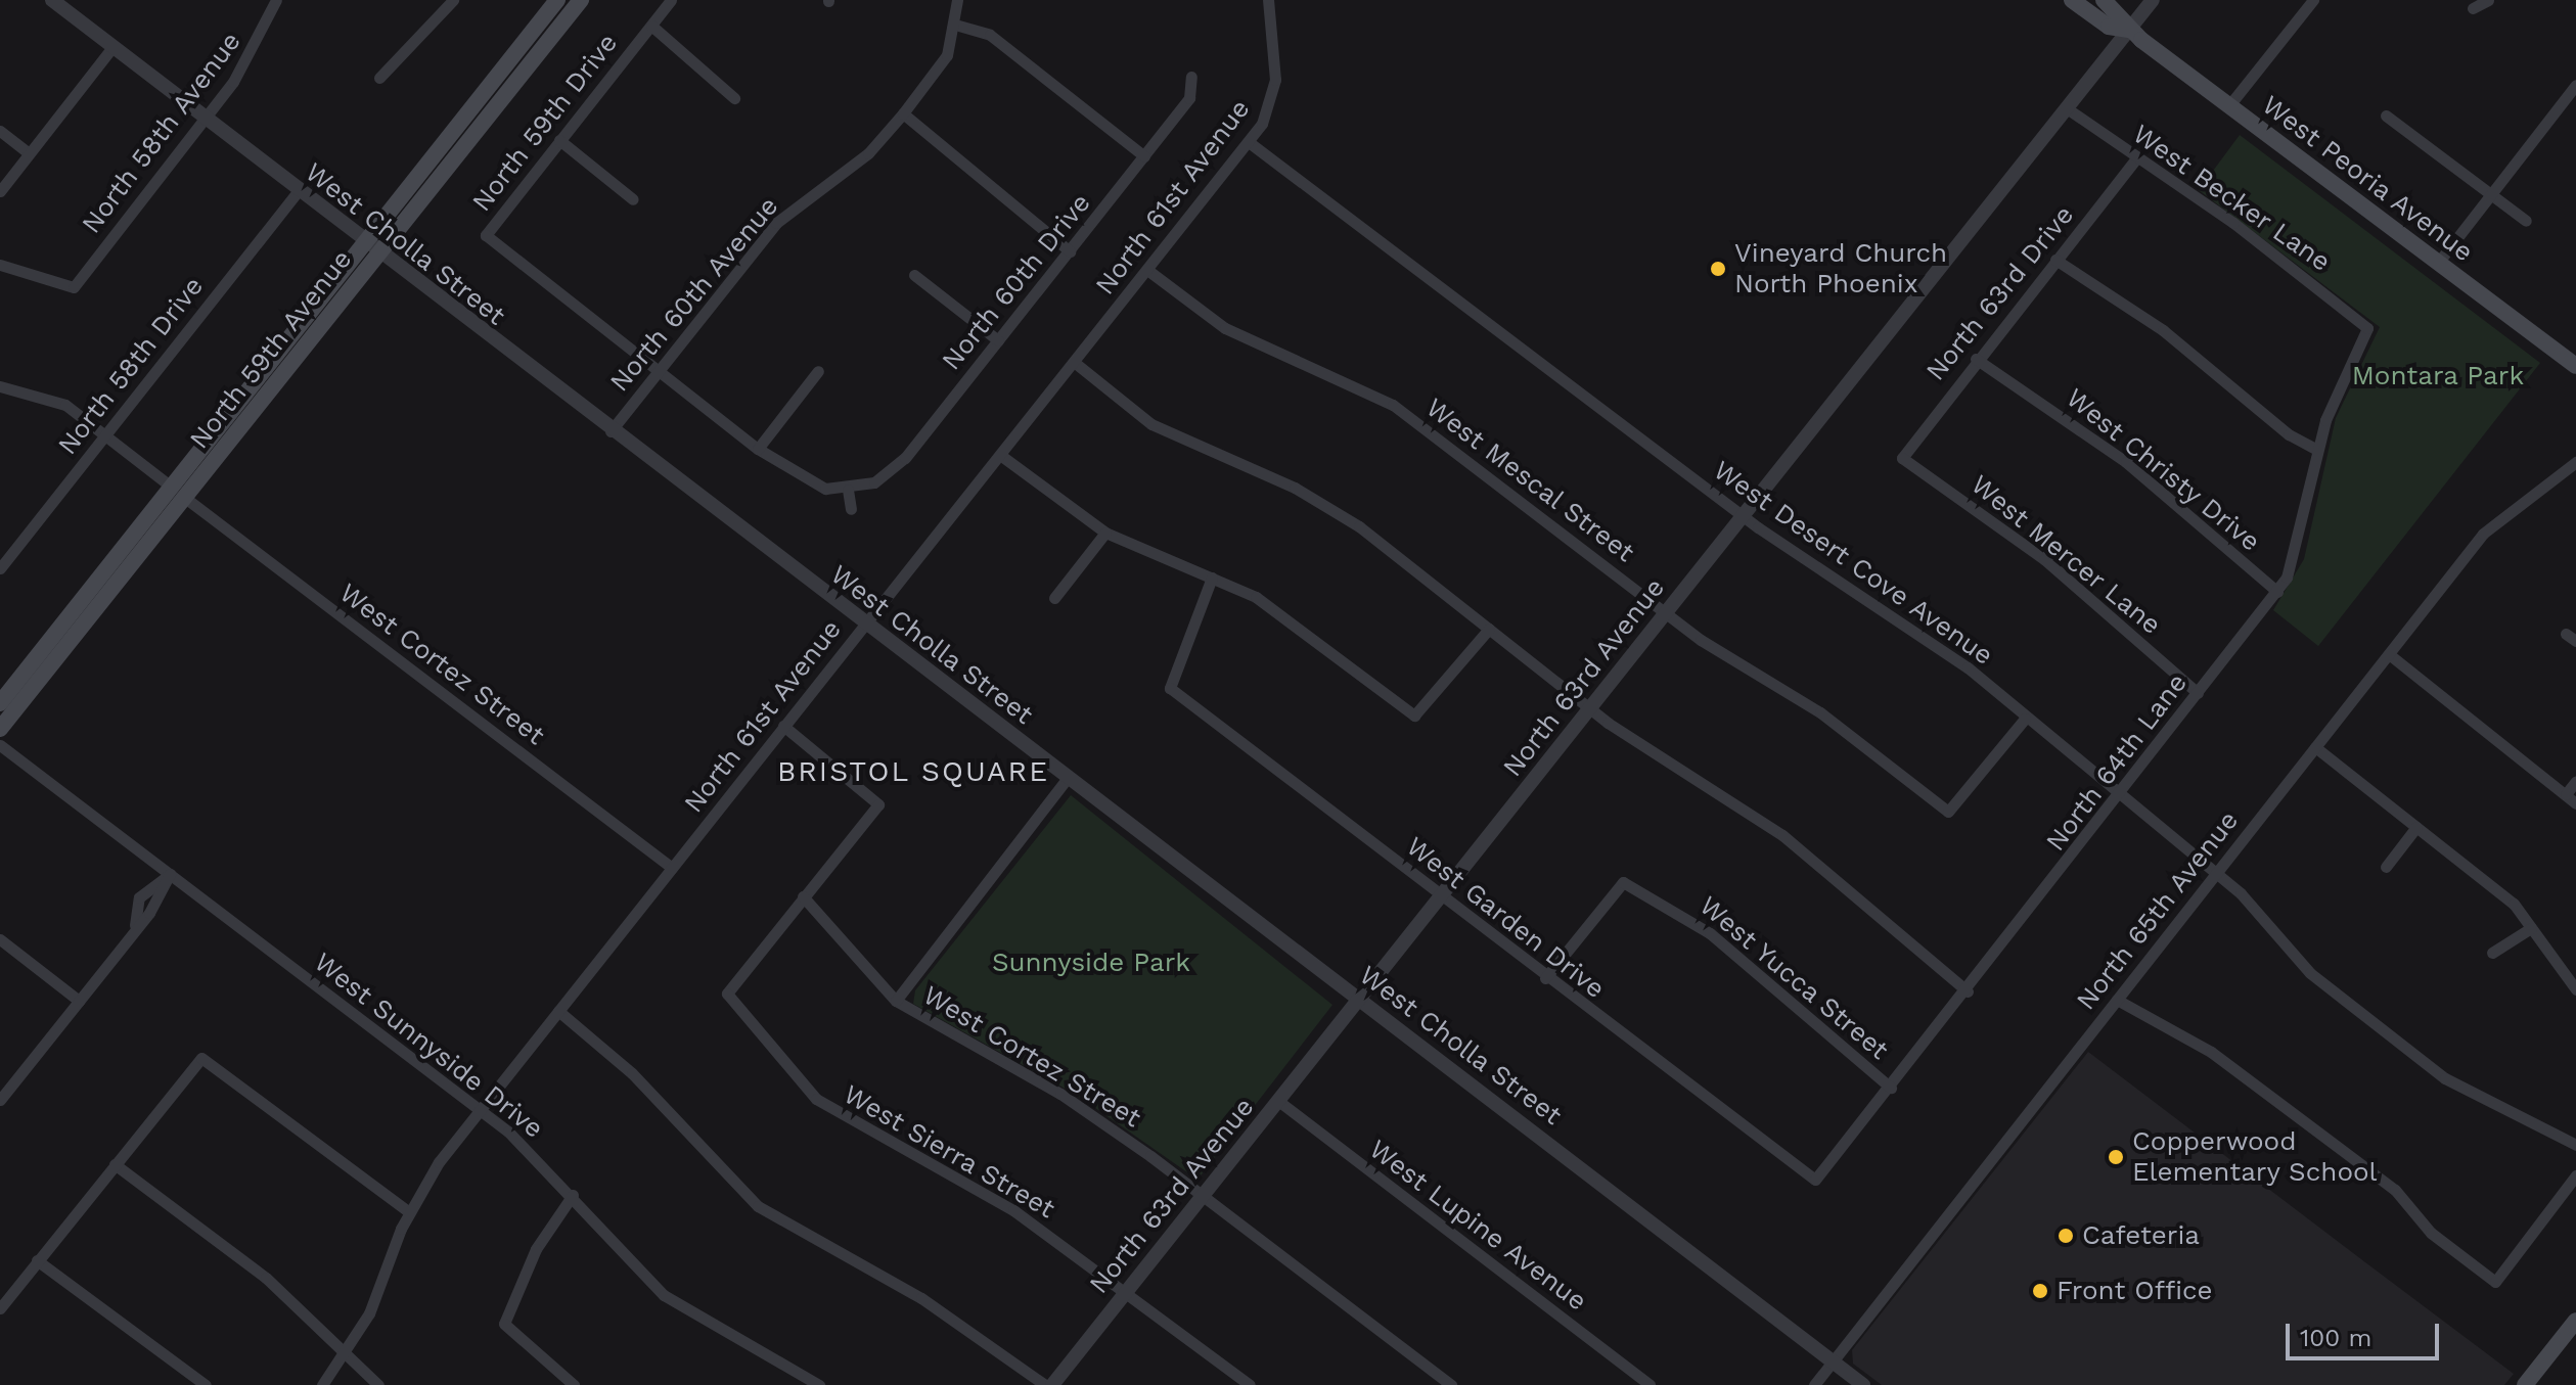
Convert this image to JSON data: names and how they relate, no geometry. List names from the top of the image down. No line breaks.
{"streets":{"main road":["West Peoria Avenue","North 59th Avenue"],"street":["North 59th Drive","North 58th Avenue","North 61st Avenue","West Becker Lane","West Cholla Street","North 60th Drive","North 63rd Drive","North 60th Avenue","North 58th Drive","West Christy Drive","West Mescal Street","West Mercer Lane","West Desert Cove Avenue","West Cortez Street","North 63rd Avenue","North 64th Lane","North 65th Avenue","West Garden Drive","West Yucca Street","West Sunnyside Drive","West Sierra Street","West Lupine Avenue"]},"crossings":[["North 59th Drive","North 60th Avenue"],["North 58th Avenue","West Cholla Street"],["West Peoria Avenue","North 63rd Avenue"],["North 61st Avenue","West Cholla Street"],["North 61st Avenue","West Mescal Street"],["North 61st Avenue","West Desert Cove Avenue"],["North 61st Avenue","West Cortez Street"],["North 61st Avenue","West Sunnyside Drive"],["West Becker Lane","North 63rd Drive"],["West Becker Lane","North 63rd Avenue"],["West Becker Lane","North 64th Lane"],["West Cholla Street","North 60th Avenue"],["West Cholla Street","North 59th Avenue"],["West Cholla Street","North 58th Drive"],["West Cholla Street","North 63rd Avenue"],["West Cholla Street","North 65th Avenue"],["North 63rd Drive","West Christy Drive"],["North 63rd Drive","West Mercer Lane"],["North 59th Avenue","West Cortez Street"],["West Christy Drive","North 64th Lane"],["West Mescal Street","West Desert Cove Avenue"],["West Mescal Street","North 63rd Avenue"],["West Mercer Lane","North 64th Lane"],["West Desert Cove Avenue","North 63rd Avenue"],["West Desert Cove Avenue","North 64th Lane"],["West Desert Cove Avenue","North 65th Avenue"],["West Cortez Street","North 63rd Avenue"],["West Cortez Street","West Sierra Street"],["North 63rd Avenue","West Garden Drive"],["North 63rd Avenue","West Sierra Street"],["North 63rd Avenue","West Lupine Avenue"],["North 64th Lane","West Garden Drive"],["North 64th Lane","West Yucca Street"],["West Garden Drive","West Yucca Street"]],"districts":["BRISTOL SQUARE"],"parks":["Montara Park","Sunnyside Park"],"places":["Vineyard Church North Phoenix","Copperwood Elementary School","Cafeteria","Front Office"],"scale_bar":"100 m"}
